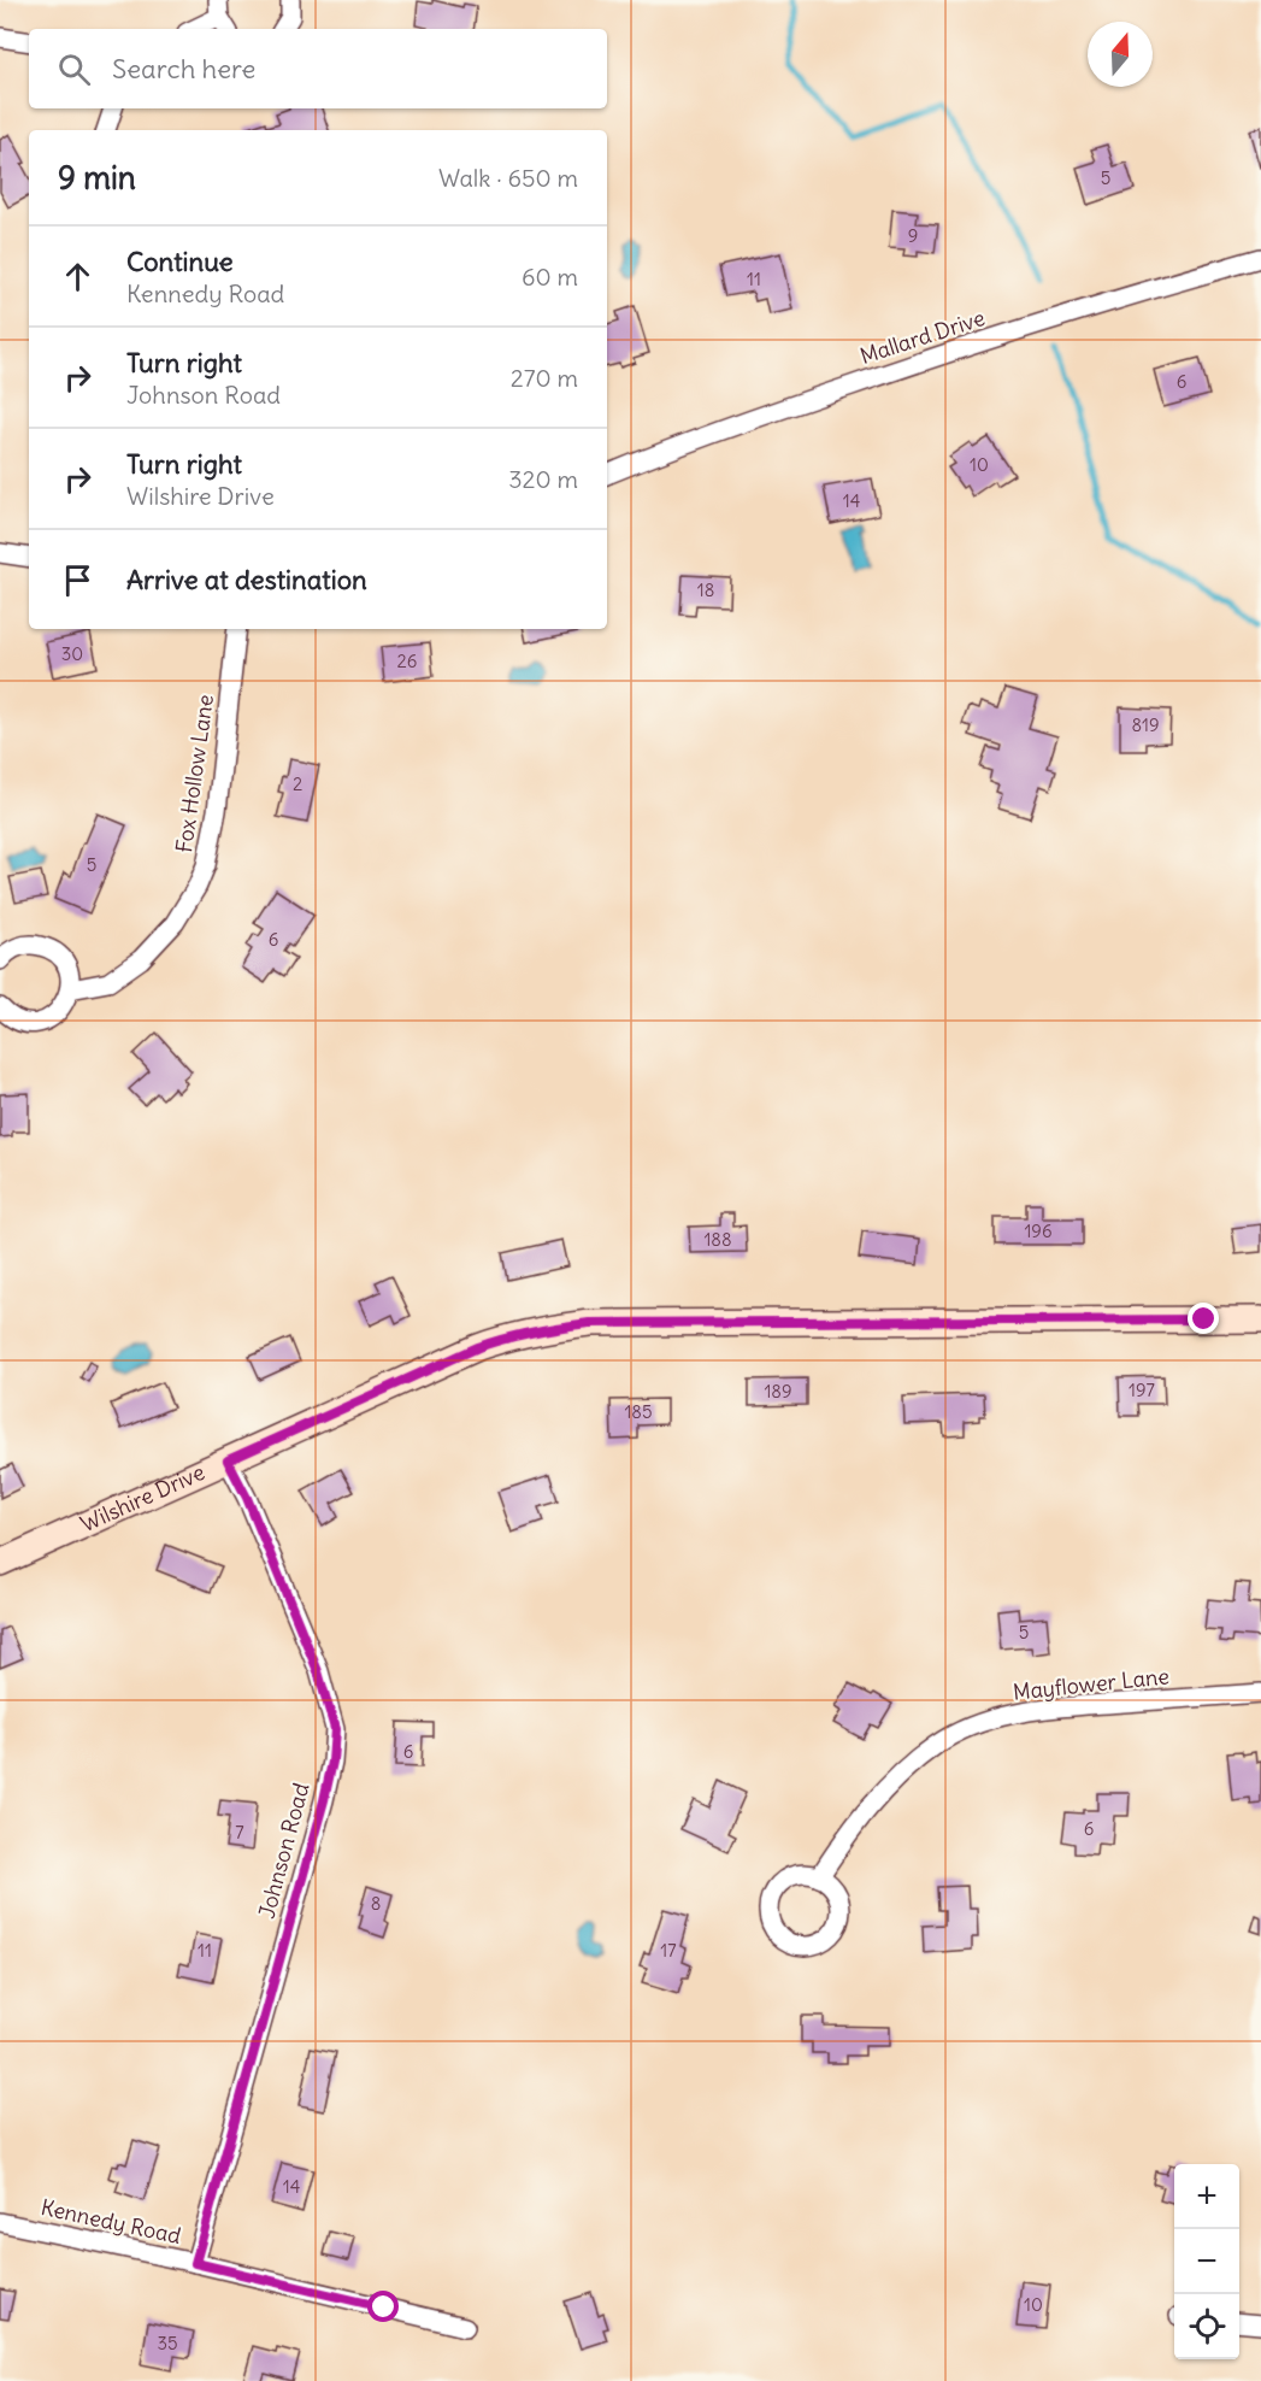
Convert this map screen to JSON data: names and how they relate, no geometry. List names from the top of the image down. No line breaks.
{"streets":{"street":["Mallard Drive","Fox Hollow Lane","Wilshire Drive","Mayflower Lane","Johnson Road","Kennedy Road"]},"crossings":[["Wilshire Drive","Johnson Road"],["Johnson Road","Kennedy Road"]],"house_numbers":["5","9","11","6","10","14","18","30","26","819","2","5","6","196","188","197","189","185","5","6","6","7","8","11","17","14","10","35"],"north":"top","page":{"search":"Search here","heading":["9 min","Walk · 650 m"],"list":[["Continue","Kennedy Road","60 m"],["Turn right","Johnson Road","270 m"],["Turn right","Wilshire Drive","320 m"],"Arrive at destination"],"map_buttons":["+","−"]}}
